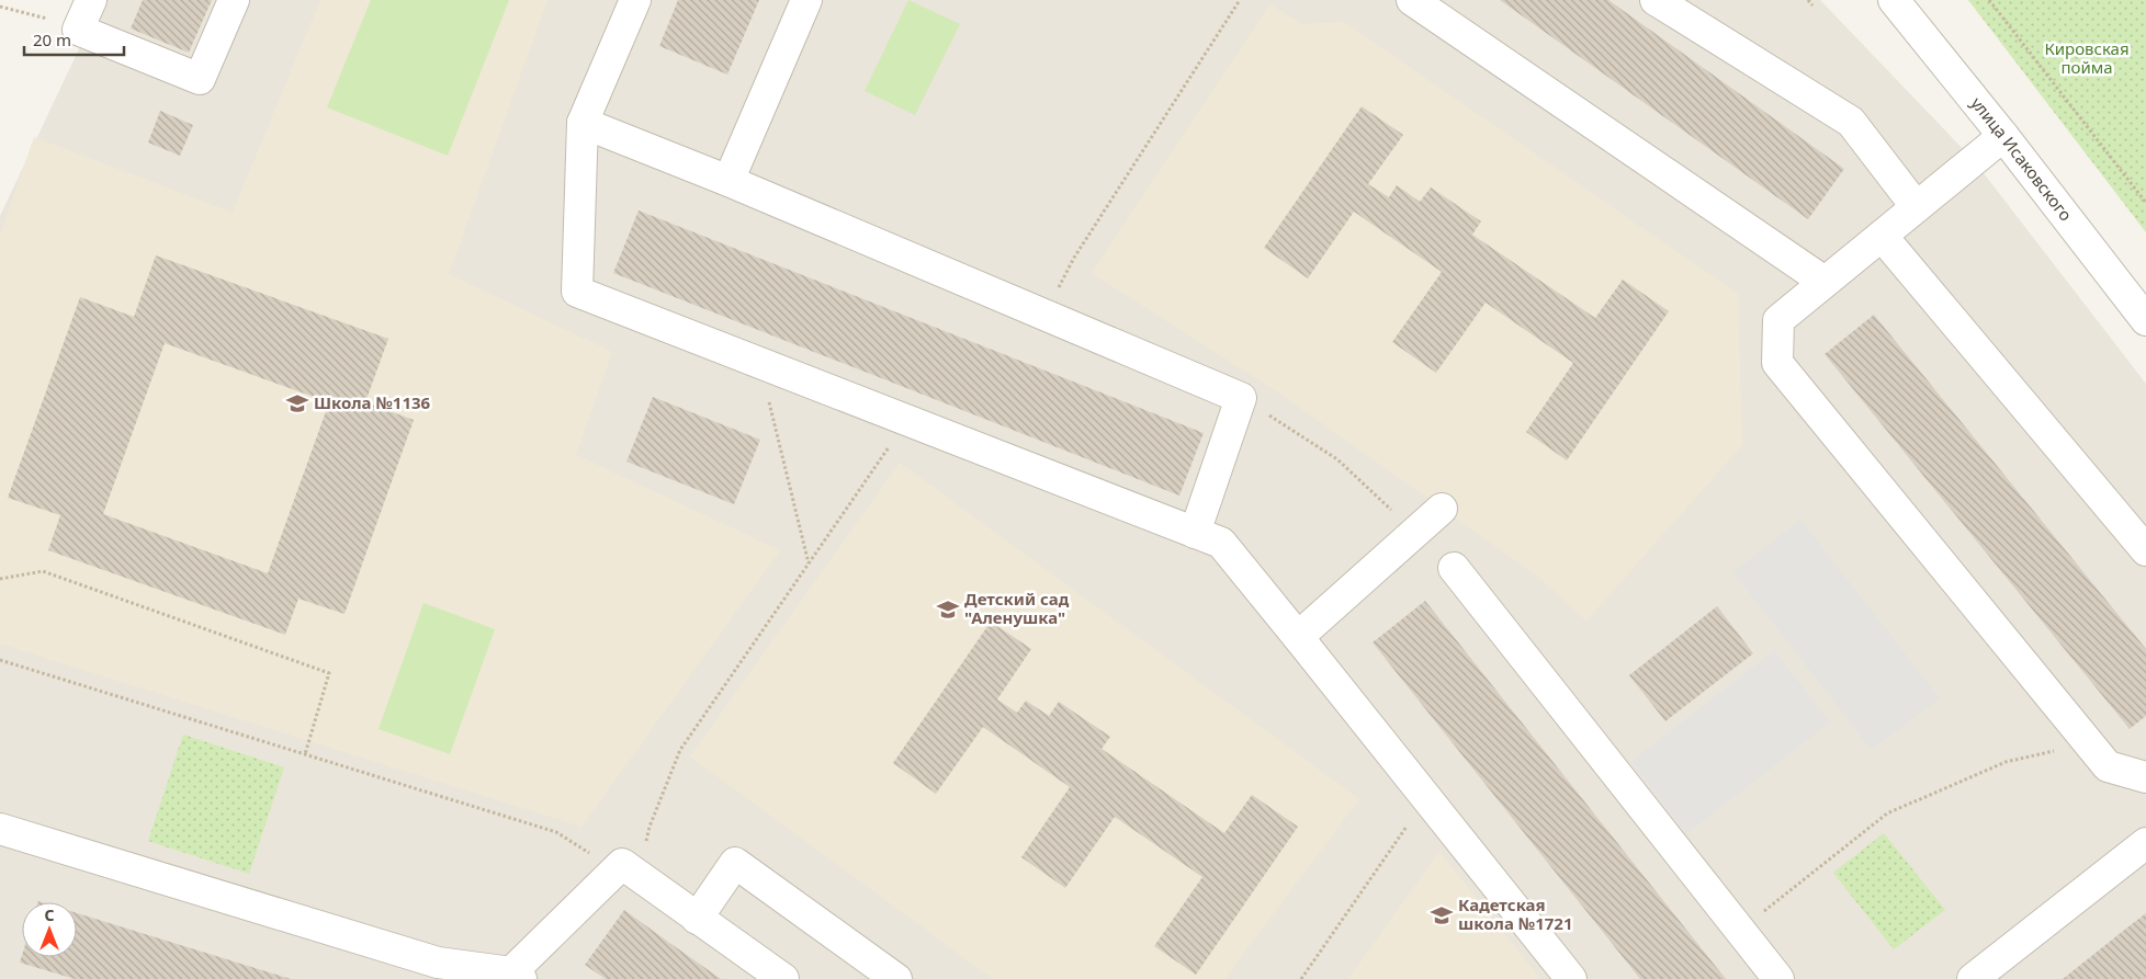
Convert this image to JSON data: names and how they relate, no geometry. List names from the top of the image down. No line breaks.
{"streets":{"street":["улица Исаковского"]},"parks":["Кировская пойма"],"places":{"school or university":["Школа №1136","Детский сад \"Аленушка\"","Кадетская школа №1721"]},"scale_bar":"20 m","north":"top"}
